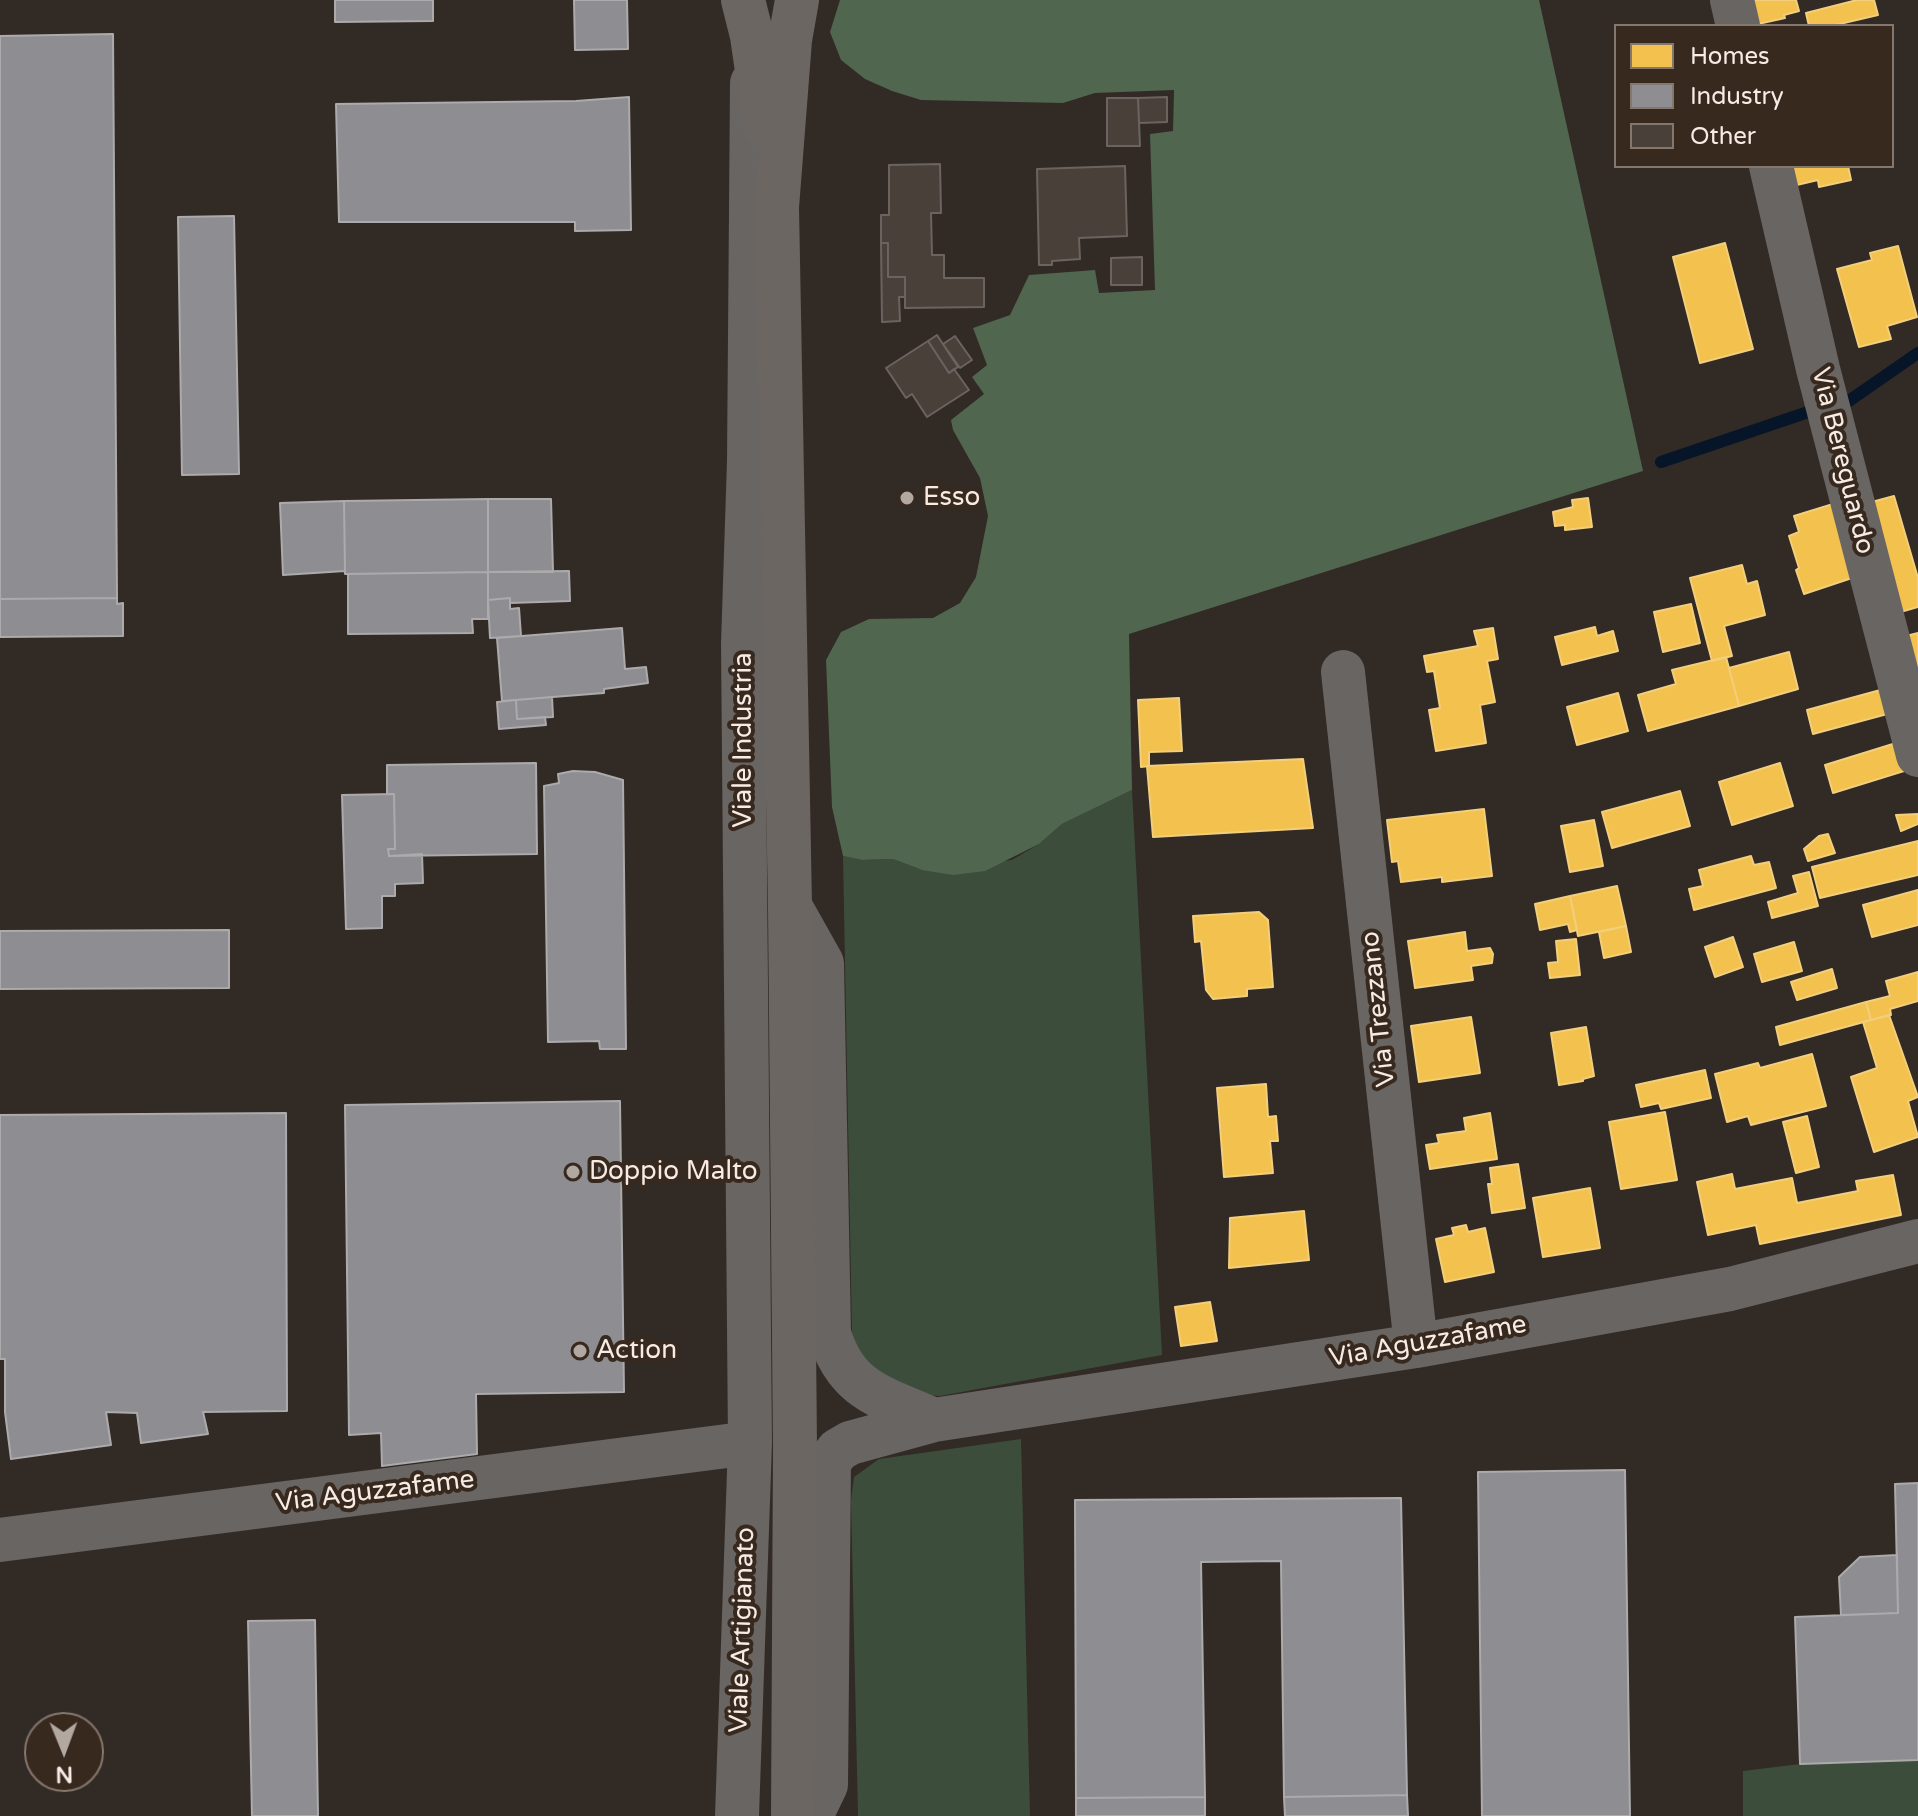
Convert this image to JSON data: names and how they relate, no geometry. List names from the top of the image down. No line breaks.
{"streets":{"main road":["Viale Industria","Viale Artigianato"],"street":["Via Bereguardo","Via Trezzano","Via Aguzzafame"]},"crossings":[["Viale Industria","Via Aguzzafame"],["Viale Industria","Viale Artigianato"],["Via Trezzano","Via Aguzzafame"],["Via Aguzzafame","Viale Artigianato"]],"places":["Esso","Doppio Malto","Action"],"legend":["Homes","Industry","Other"],"north":"bottom"}
